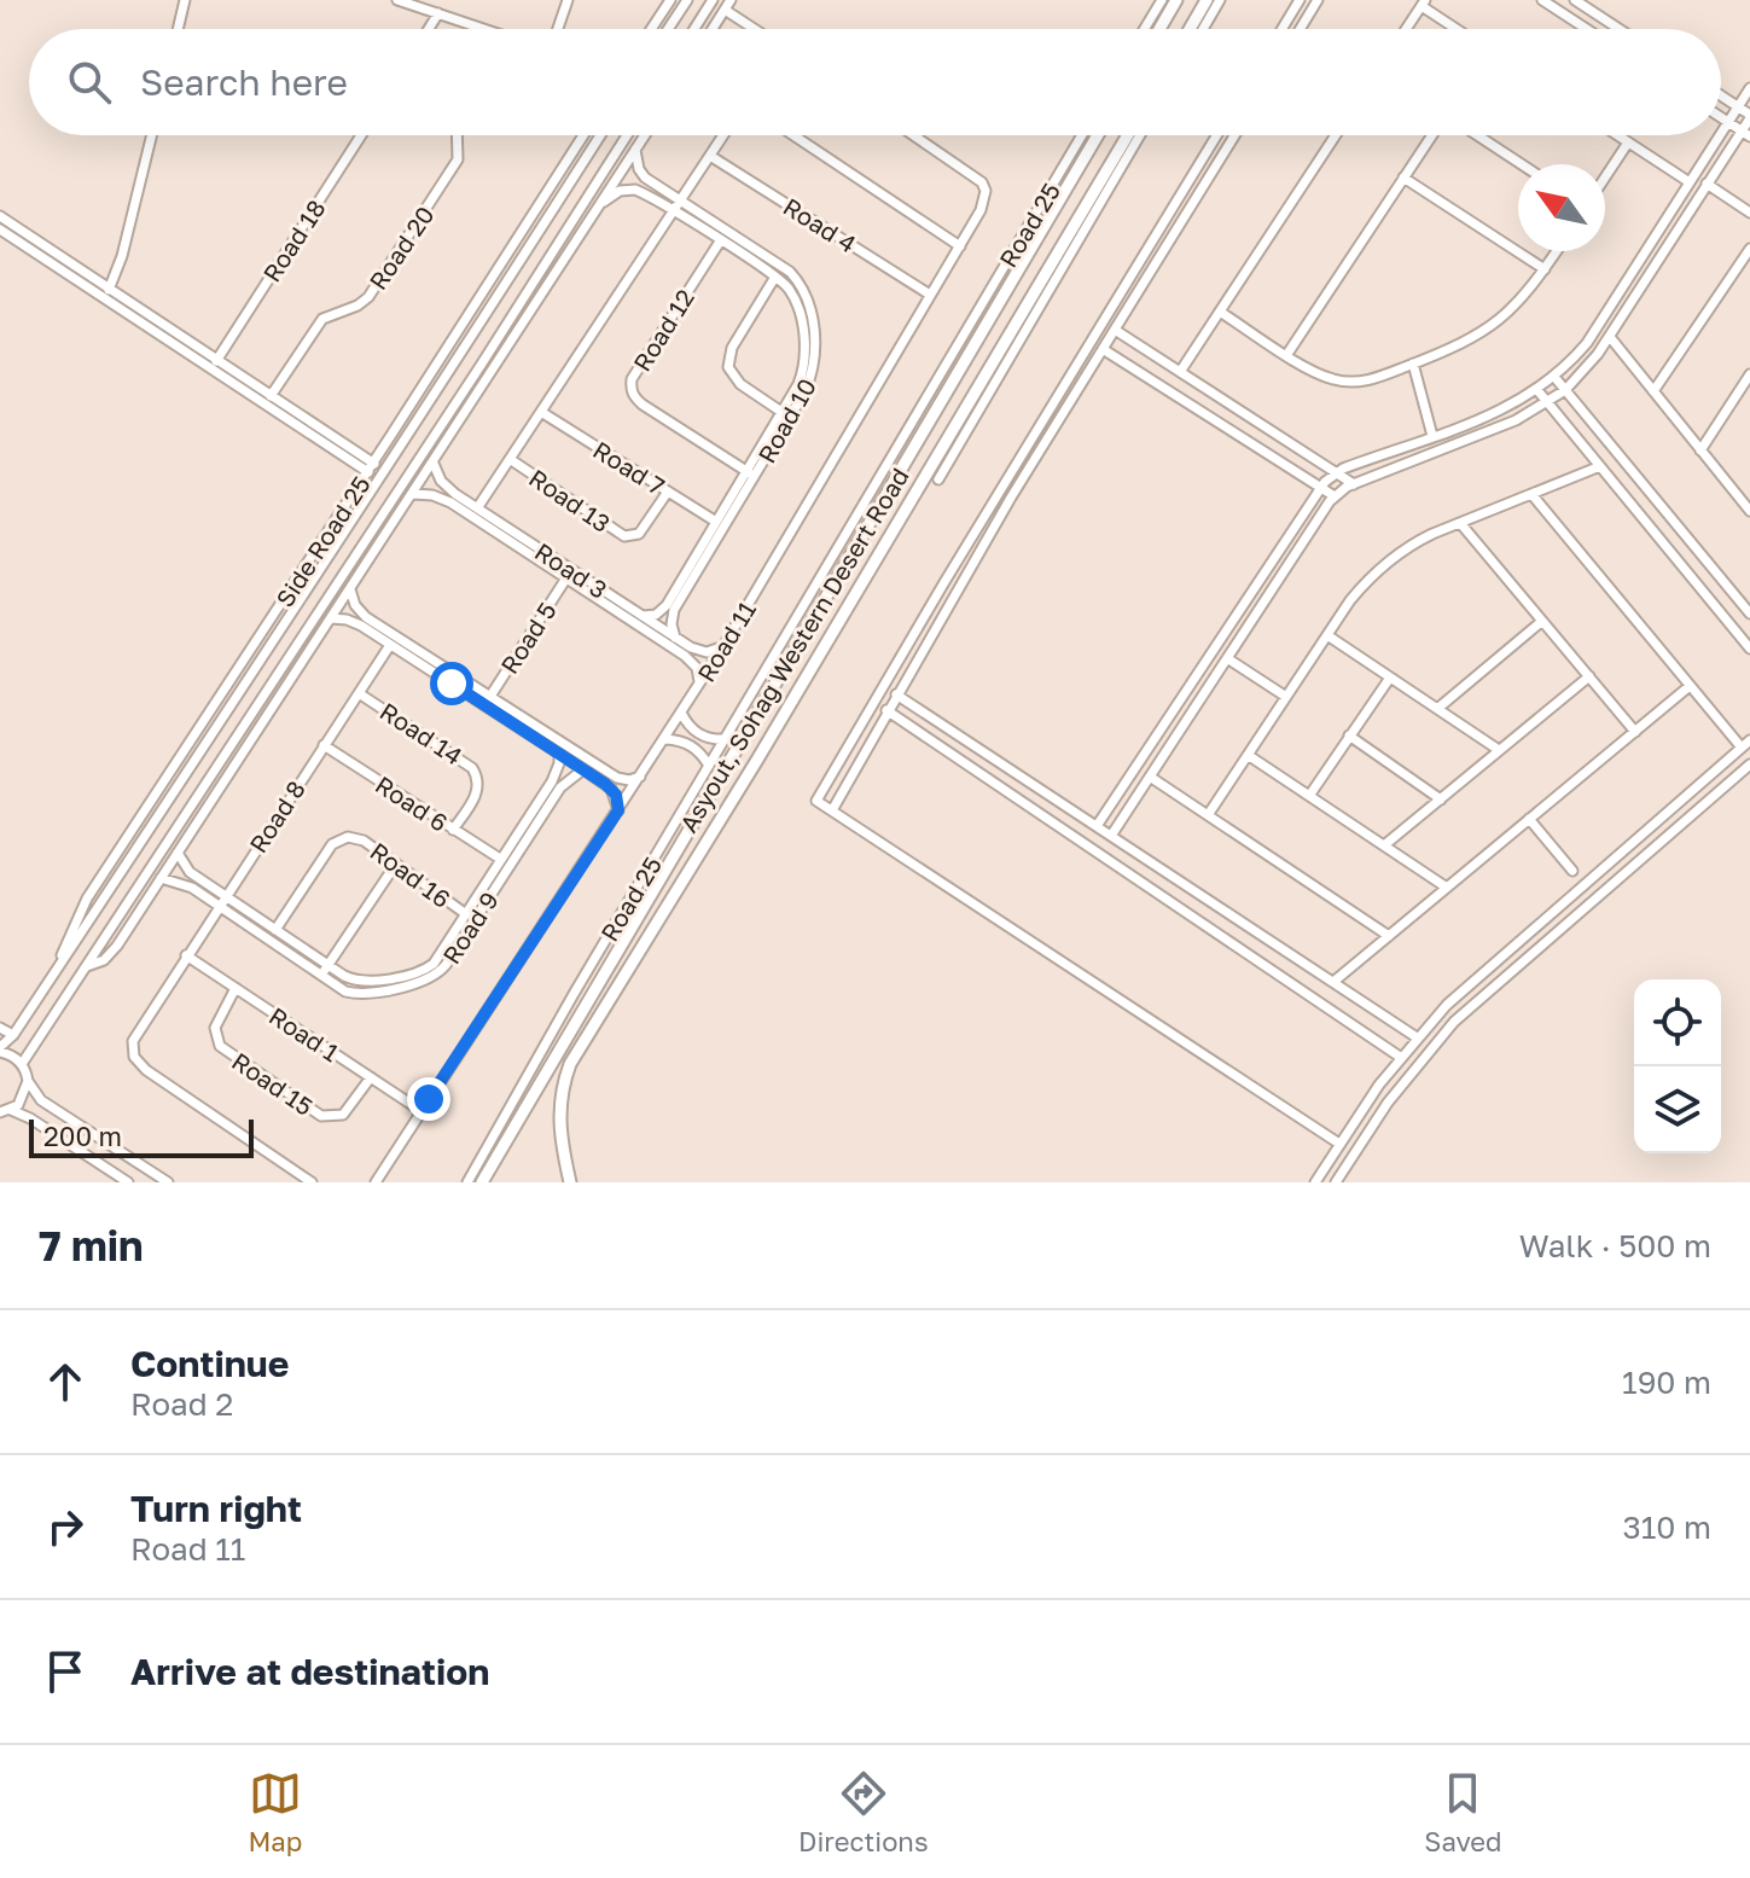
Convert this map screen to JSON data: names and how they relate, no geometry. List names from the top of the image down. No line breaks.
{"streets":{"main road":["Asyout, Sohag Western Desert Road"],"street":["Road 4","Road 25","Road 18","Road 20","Road 12","Road 10","Road 7","Road 13","Side Road 25","Road 3","Road 5","Road 11","Road 14","Road 6","Road 8","Road 16","Road 9","Road 1","Road 15"]},"crossings":[["Road 4","Road 11"],["Road 12","Road 10"],["Road 10","Road 7"],["Road 10","Road 3"],["Road 7","Road 13"],["Road 3","Road 5"],["Road 3","Road 11"],["Road 11","Road 1"],["Road 14","Road 6"],["Road 14","Road 8"],["Road 6","Road 8"],["Road 6","Road 9"],["Road 8","Road 9"],["Road 8","Road 1"],["Road 16","Road 9"],["Road 1","Road 15"]],"scale_bar":"200 m","north":"top left","page":{"search":"Search here","scale":"200 m","heading":["7 min","Walk · 500 m"],"list":[["Continue","Road 2","190 m"],["Turn right","Road 11","310 m"],"Arrive at destination"],"nav":["Map","Directions","Saved"]}}
